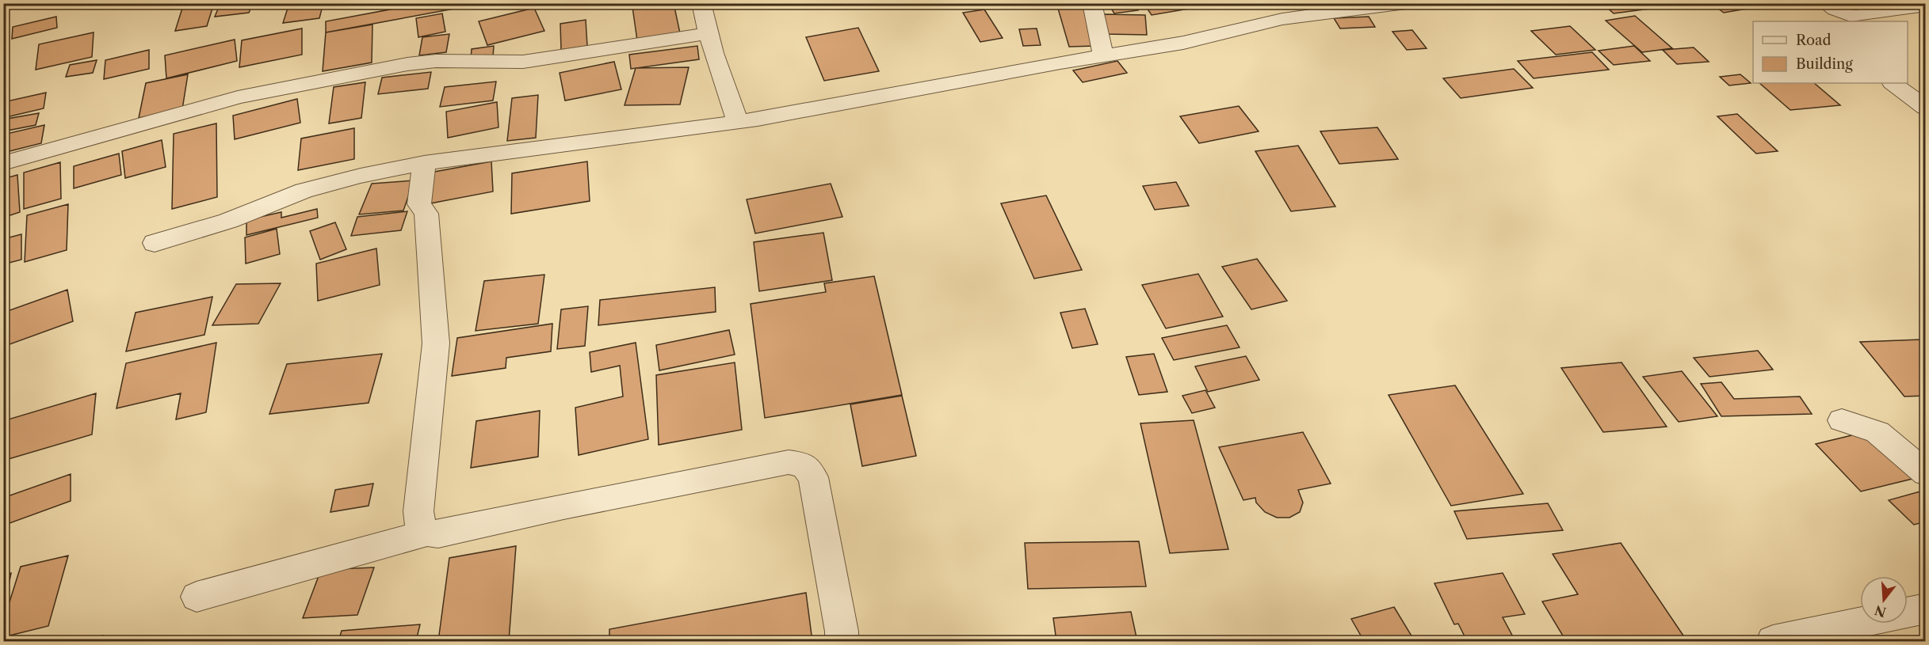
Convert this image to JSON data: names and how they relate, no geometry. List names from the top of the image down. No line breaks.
{"legend":["Road","Building"],"north":"bottom"}
